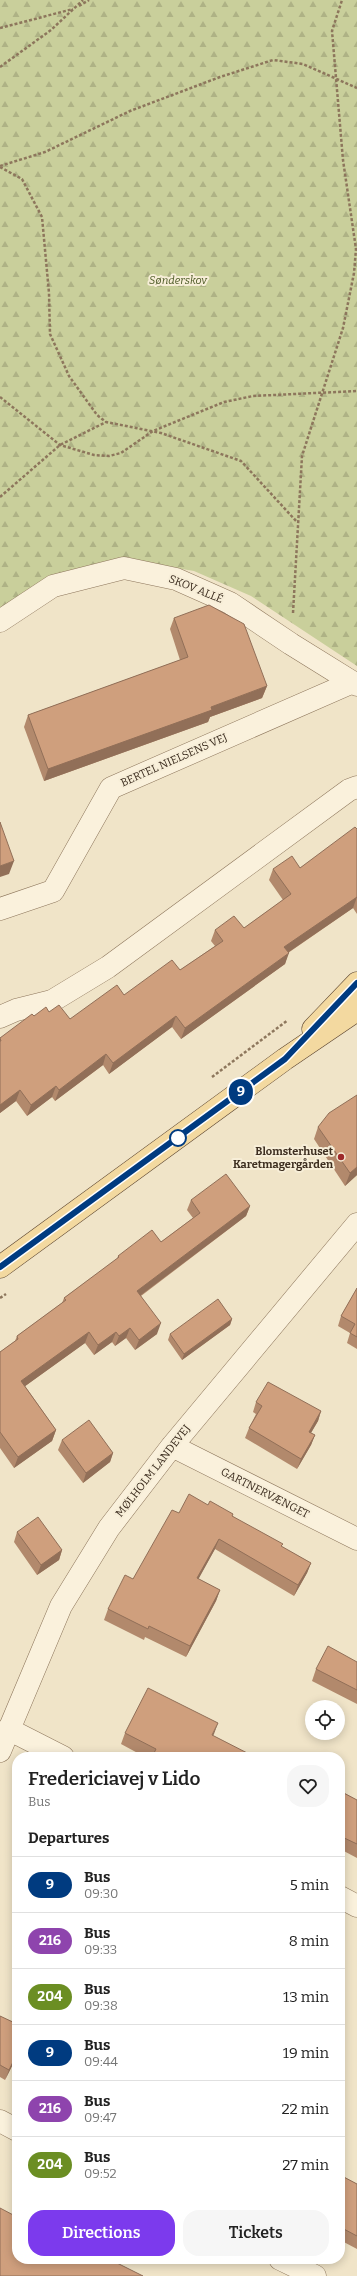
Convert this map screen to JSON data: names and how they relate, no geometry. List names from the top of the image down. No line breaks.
{"streets":{"street":["SKOV ALLÉ","BERTEL NIELSENS VEJ","MØLHOLM LANDEVEJ","GARTNERVÆNGET"]},"crossings":[["SKOV ALLÉ","BERTEL NIELSENS VEJ"],["MØLHOLM LANDEVEJ","GARTNERVÆNGET"]],"parks":["Sønderskov"],"places":["Blomsterhuset Karetmagergården"],"lines":["bus line 9"],"page":{"on_map":"9","heading":[["Fredericiavej v Lido","Bus"],"Departures"],"list":[{"mark":"9","name":"Bus","note":"09:30","value":"5 min"},{"mark":"216","name":"Bus","note":"09:33","value":"8 min"},{"mark":"204","name":"Bus","note":"09:38","value":"13 min"},{"mark":"9","name":"Bus","note":"09:44","value":"19 min"},{"mark":"216","name":"Bus","note":"09:47","value":"22 min"},{"mark":"204","name":"Bus","note":"09:52","value":"27 min"}],"buttons":["Directions","Tickets"]}}
